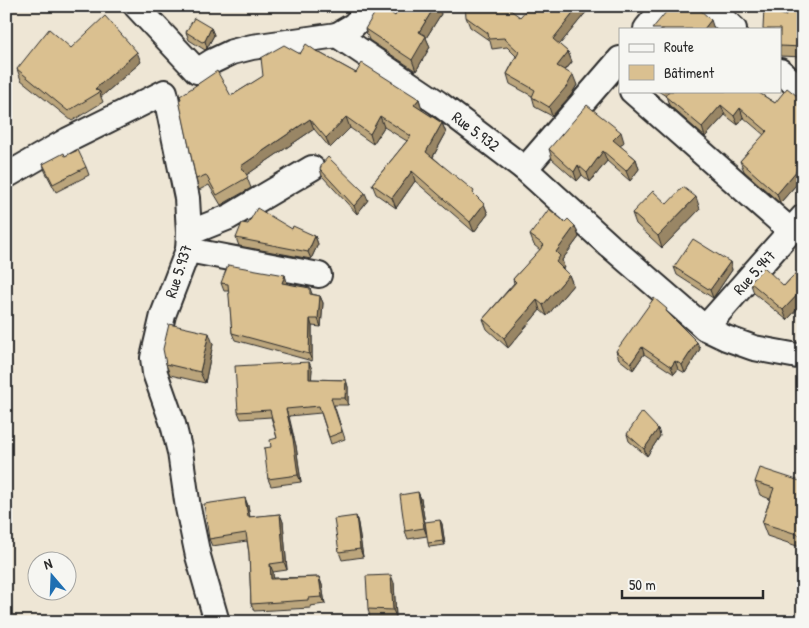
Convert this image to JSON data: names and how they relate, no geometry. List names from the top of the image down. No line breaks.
{"streets":{"street":["Rue 5.932","Rue 5.937","Rue 5.947"]},"crossings":[["Rue 5.932","Rue 5.947"]],"legend":["Route","Bâtiment"],"scale_bar":"50 m","north":"top"}
